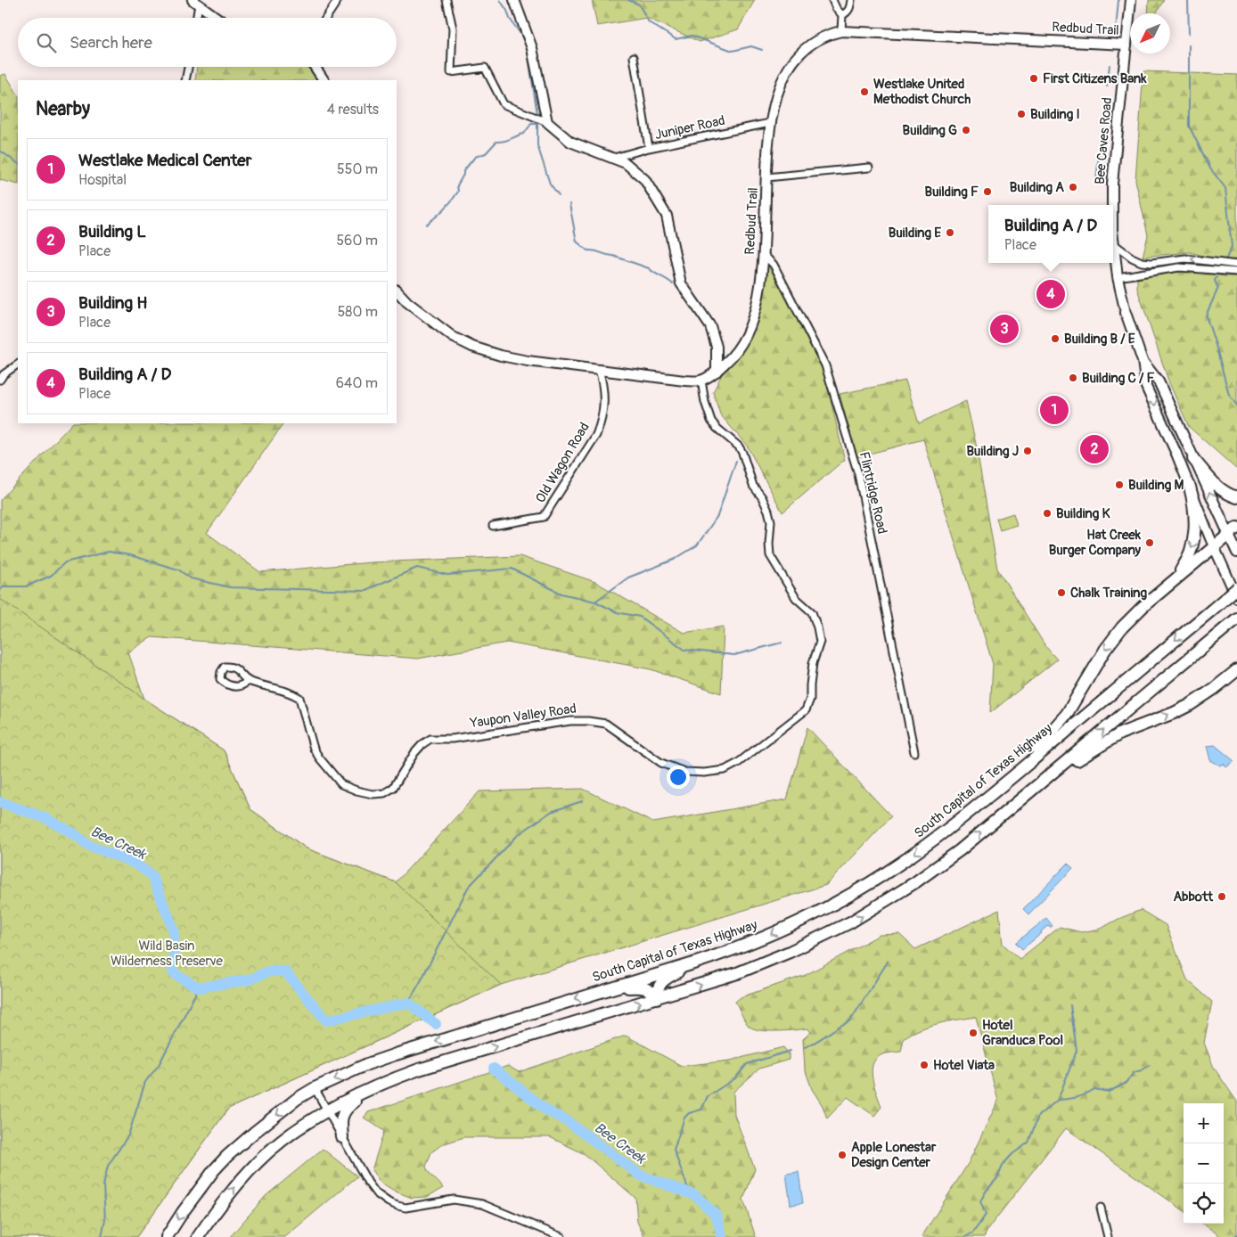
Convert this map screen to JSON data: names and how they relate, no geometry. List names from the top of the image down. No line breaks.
{"streets":{"highway":["South Capital of Texas Highway"],"street":["Redbud Trail","Juniper Road","Bee Caves Road","Old Wagon Road","Flintridge Road","Yaupon Valley Road"]},"crossings":[["Redbud Trail","Juniper Road"],["Redbud Trail","Bee Caves Road"],["Redbud Trail","Flintridge Road"],["Redbud Trail","Yaupon Valley Road"]],"water":["Bee Creek"],"parks":["Wild Basin Wilderness Preserve"],"places":["First Citizens Bank","Westlake United Methodist Church","Building I","Building G","Building A","Building F","Building E","Building B / E","Building C / F","Building J","Building M","Building K","Hat Creek Burger Company","Chalk Training","Abbott","Hotel Granduca Pool","Hotel Viata","Apple Lonestar Design Center"],"north":"bottom left","page":{"search":"Search here","heading":["Nearby","4 results"],"list":[{"mark":"1","name":"Westlake Medical Center","note":"Hospital","value":"550 m"},{"mark":"2","name":"Building L","note":"Place","value":"560 m"},{"mark":"3","name":"Building H","note":"Place","value":"580 m"},{"mark":"4","name":"Building A / D","note":"Place","value":"640 m"}],"popup":["Building A / D","Place"],"pins":["4","3","1","2"],"map_buttons":["+","−"]}}
